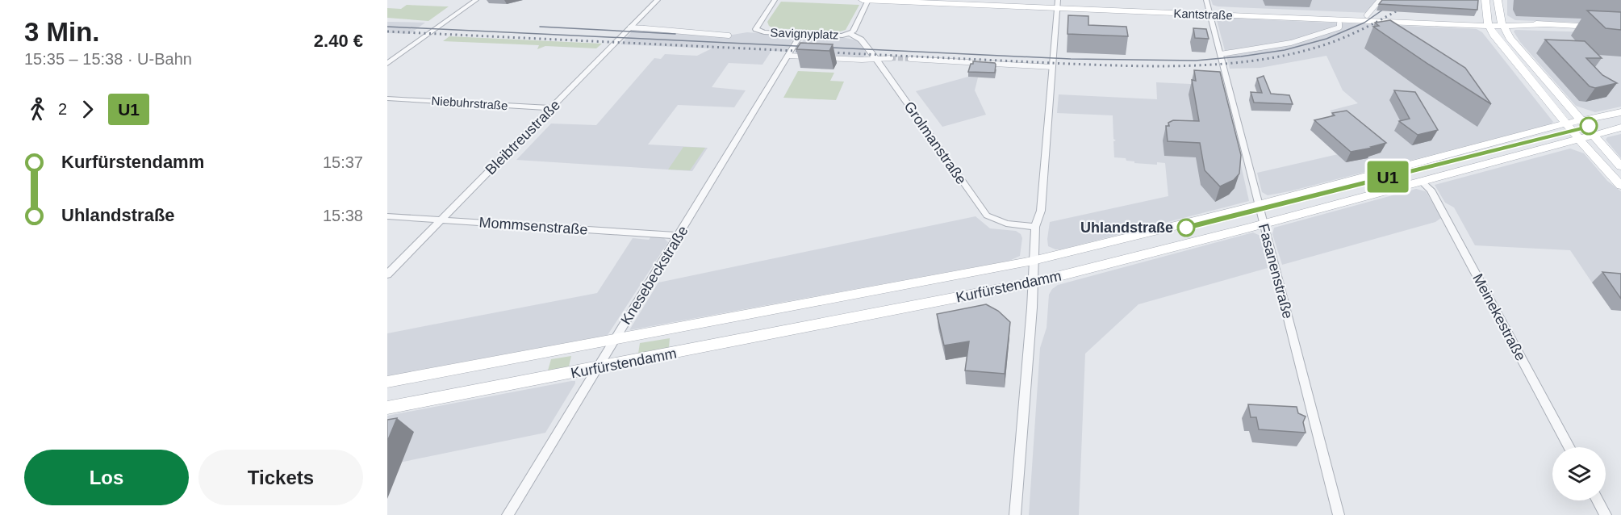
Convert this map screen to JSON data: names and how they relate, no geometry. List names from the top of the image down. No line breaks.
{"streets":{"main road":["Kantstraße","Kurfürstendamm"],"street":["Savignyplatz","Niebuhrstraße","Bleibtreustraße","Grolmanstraße","Mommsenstraße","Fasanenstraße","Knesebeckstraße","Meinekestraße"]},"crossings":[["Kantstraße","Savignyplatz"],["Kantstraße","Fasanenstraße"],["Savignyplatz","Grolmanstraße"],["Savignyplatz","Knesebeckstraße"],["Niebuhrstraße","Bleibtreustraße"],["Bleibtreustraße","Mommsenstraße"],["Mommsenstraße","Knesebeckstraße"],["Fasanenstraße","Kurfürstendamm"],["Knesebeckstraße","Kurfürstendamm"],["Kurfürstendamm","Meinekestraße"]],"places":["Uhlandstraße"],"lines":["metro line U1"],"page":{"heading":["3 Min.","15:35 – 15:38 · U-Bahn","2.40 €"],"on_map":"U1","legs":["2","U1"],"list":[{"name":"Kurfürstendamm","value":"15:37"},{"name":"Uhlandstraße","value":"15:38"}],"buttons":["Los","Tickets"]}}
